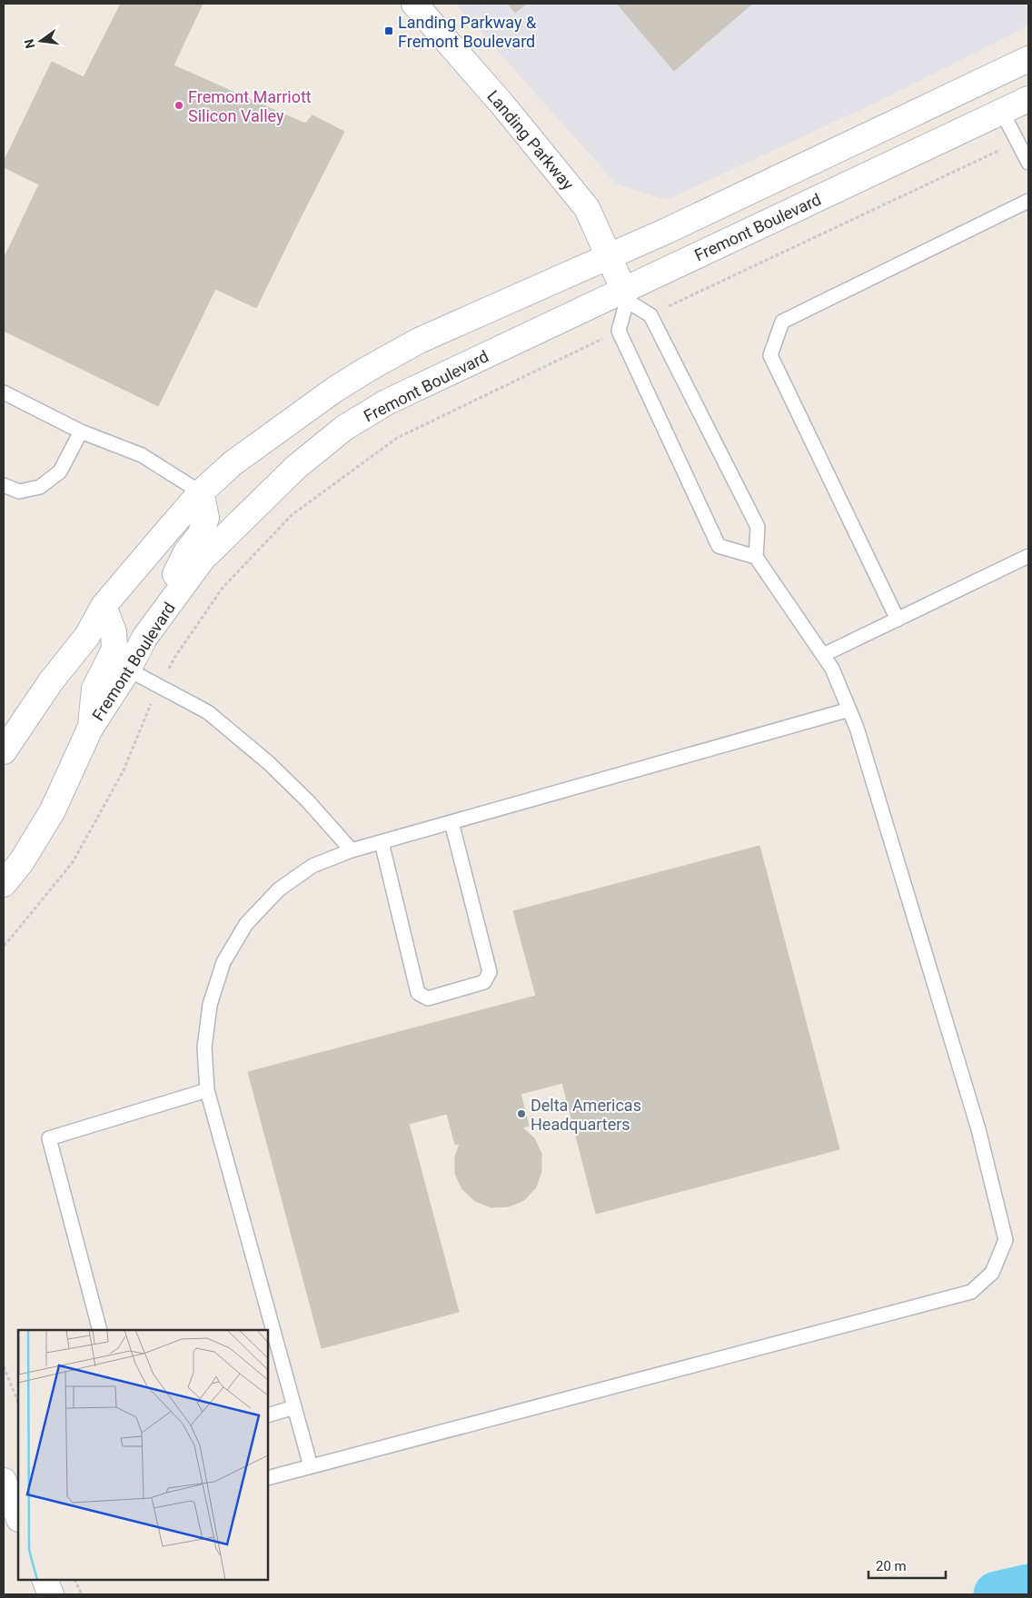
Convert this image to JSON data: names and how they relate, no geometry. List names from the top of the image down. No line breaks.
{"streets":{"main road":["Landing Parkway","Fremont Boulevard"]},"crossings":[["Landing Parkway","Fremont Boulevard"]],"places":{"transit":["Landing Parkway & Fremont Boulevard"],"other":["Fremont Marriott Silicon Valley","Delta Americas Headquarters"]},"scale_bar":"20 m","north":"left"}
